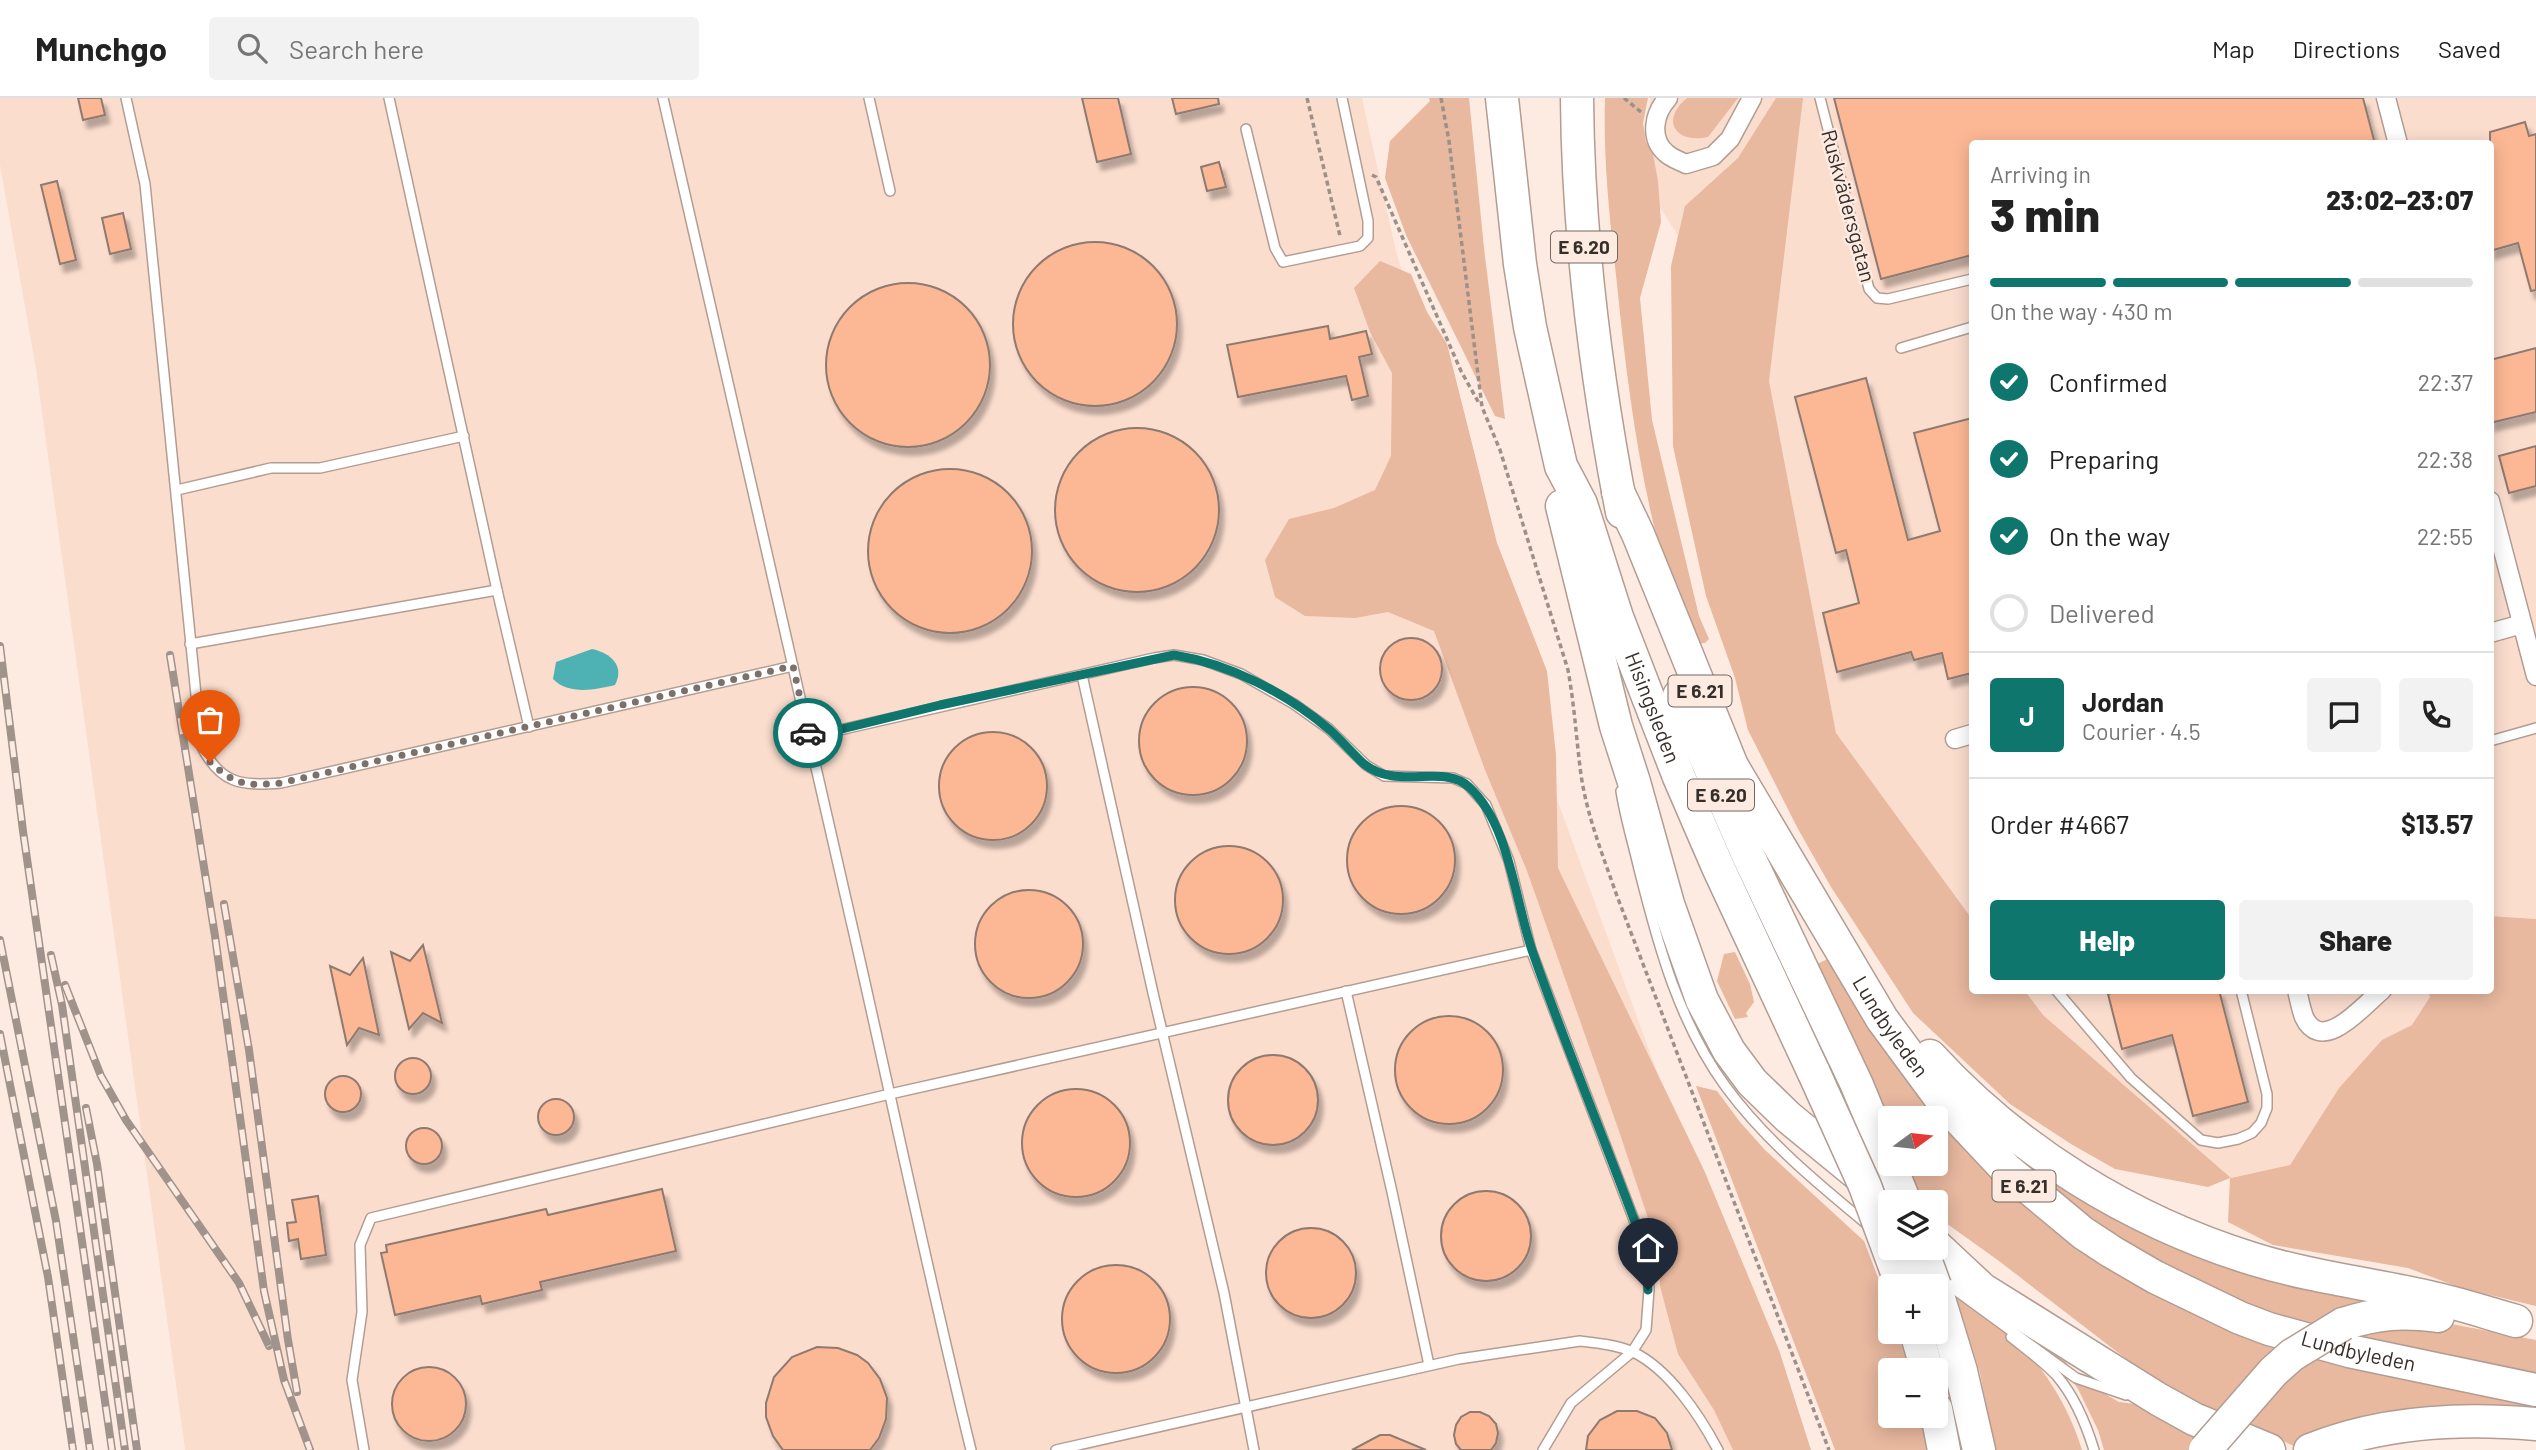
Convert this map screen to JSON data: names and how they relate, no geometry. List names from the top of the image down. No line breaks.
{"streets":{"highway":["E 6.20","E 6.21","Hisingsleden","Lundbyleden"],"lane":["Ruskvädersgatan"]},"crossings":[["Hisingsleden","Lundbyleden"]],"north":"right","page":{"header":"Munchgo","search":"Search here","nav":["Map","Directions","Saved"],"heading":["3 min","Arriving in","23:02–23:07"],"panel":["Jordan","Courier · 4.5","Order #4667","$13.57"],"bar":"On the way · 430 m","list":[["Confirmed","22:37"],["Preparing","22:38"],["On the way","22:55"],"Delivered"],"round":"J","buttons":["Help","Share"],"map_buttons":["+","−"]}}
